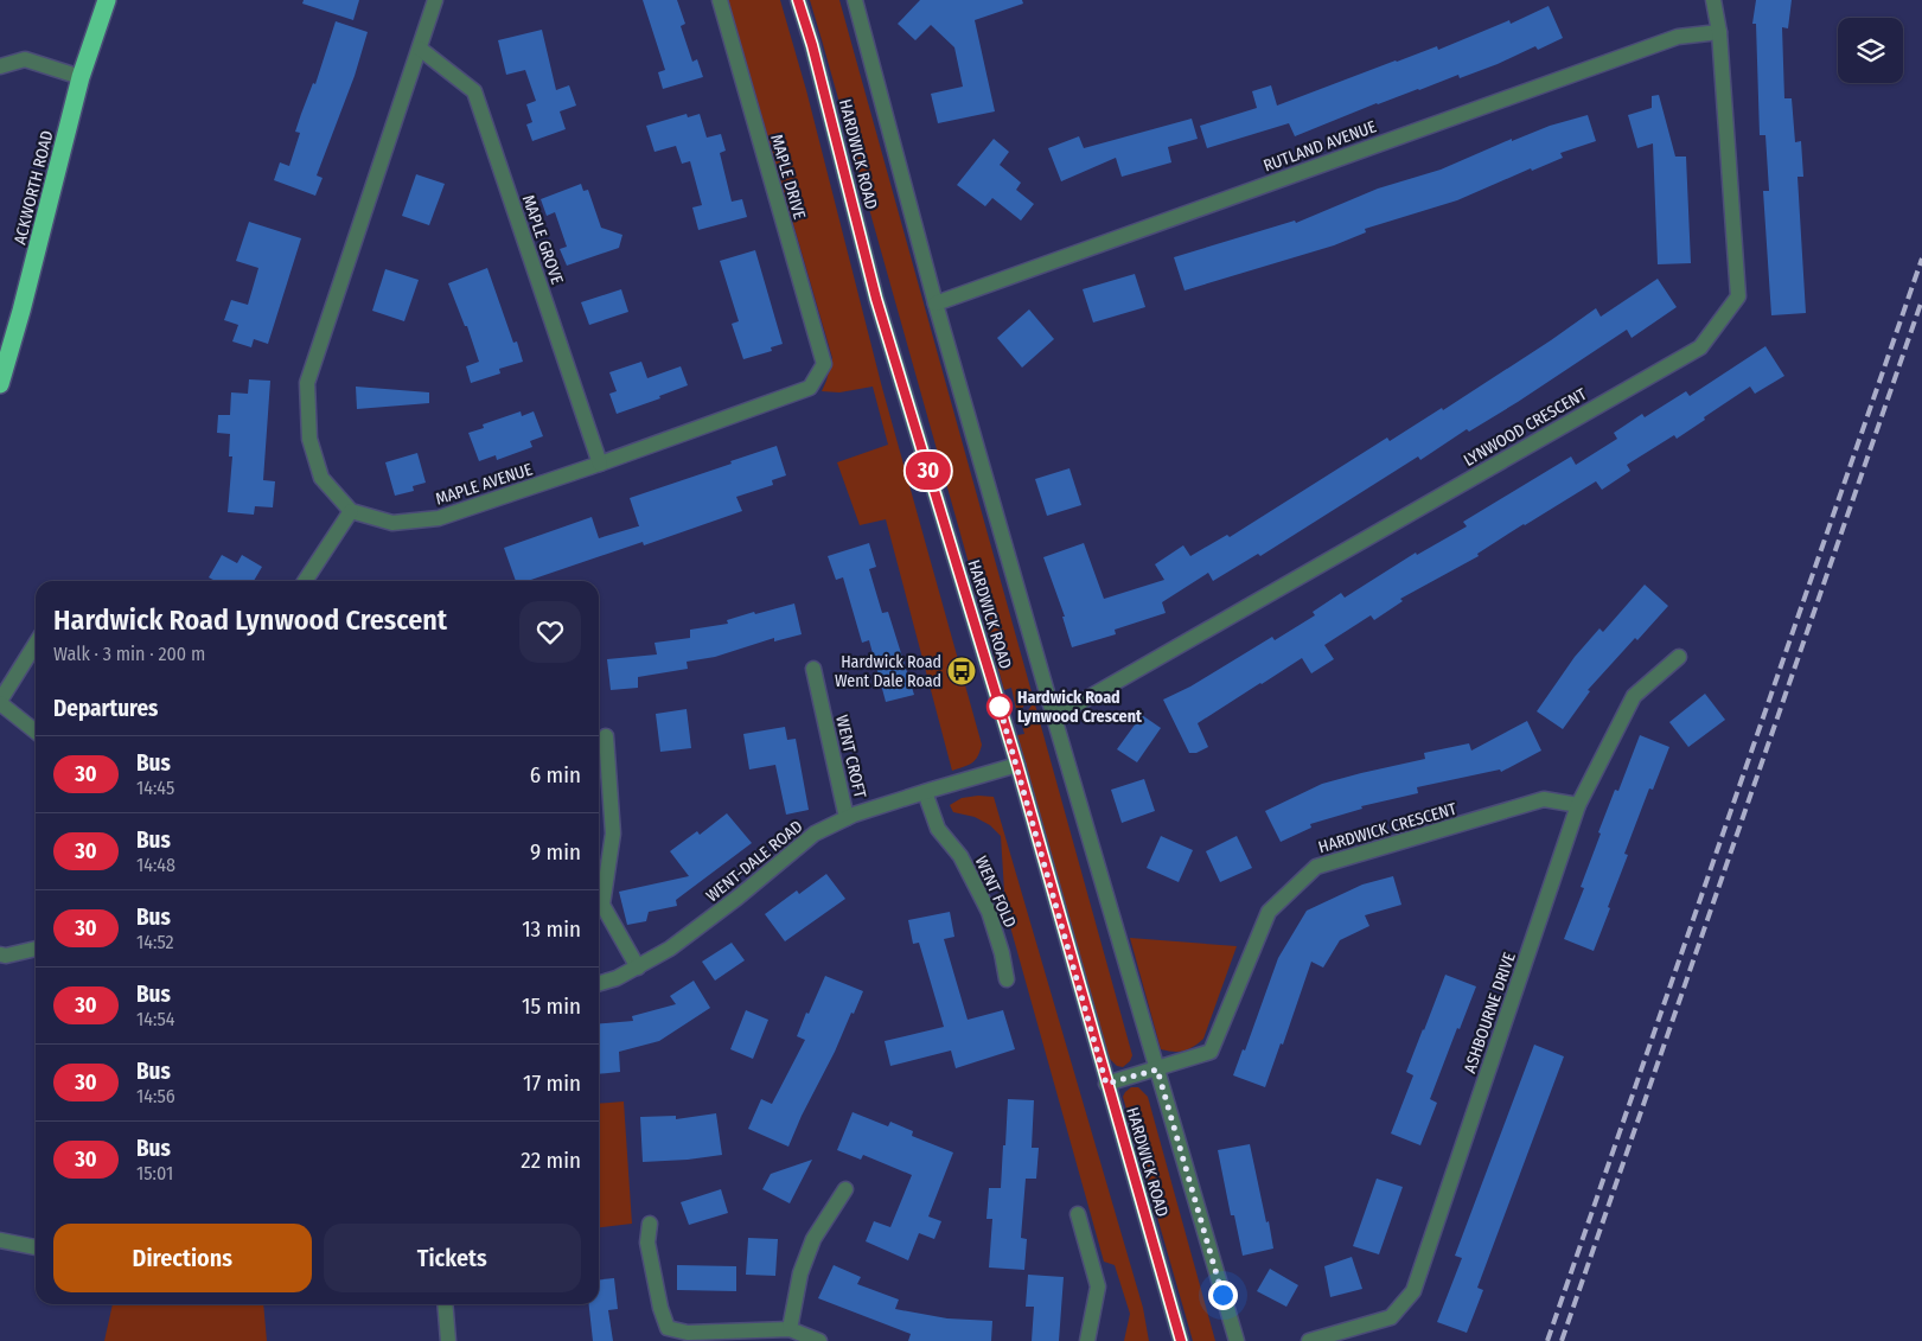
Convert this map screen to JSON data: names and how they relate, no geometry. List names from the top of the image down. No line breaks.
{"streets":{"highway":["ACKWORTH ROAD"],"main road":["HARDWICK ROAD"],"street":["RUTLAND AVENUE","MAPLE DRIVE","MAPLE GROVE","LYNWOOD CRESCENT","MAPLE AVENUE","WENT CROFT","HARDWICK CRESCENT","WENT-DALE ROAD","WENT FOLD","ASHBOURNE DRIVE"]},"crossings":[["RUTLAND AVENUE","HARDWICK ROAD"],["RUTLAND AVENUE","LYNWOOD CRESCENT"],["HARDWICK ROAD","LYNWOOD CRESCENT"],["HARDWICK ROAD","HARDWICK CRESCENT"],["HARDWICK ROAD","WENT-DALE ROAD"],["MAPLE DRIVE","MAPLE AVENUE"],["MAPLE GROVE","MAPLE AVENUE"],["WENT CROFT","WENT-DALE ROAD"],["HARDWICK CRESCENT","ASHBOURNE DRIVE"],["WENT-DALE ROAD","WENT FOLD"]],"places":{"bus stop":["Hardwick Road Went Dale Road"],"other":["Hardwick Road Lynwood Crescent"]},"lines":["bus line 30"],"page":{"on_map":"30","heading":[["Hardwick Road Lynwood Crescent","Walk · 3 min · 200 m"],"Departures"],"list":[{"mark":"30","name":"Bus","note":"14:45","value":"6 min"},{"mark":"30","name":"Bus","note":"14:48","value":"9 min"},{"mark":"30","name":"Bus","note":"14:52","value":"13 min"},{"mark":"30","name":"Bus","note":"14:54","value":"15 min"},{"mark":"30","name":"Bus","note":"14:56","value":"17 min"},{"mark":"30","name":"Bus","note":"15:01","value":"22 min"}],"buttons":["Directions","Tickets"]}}
